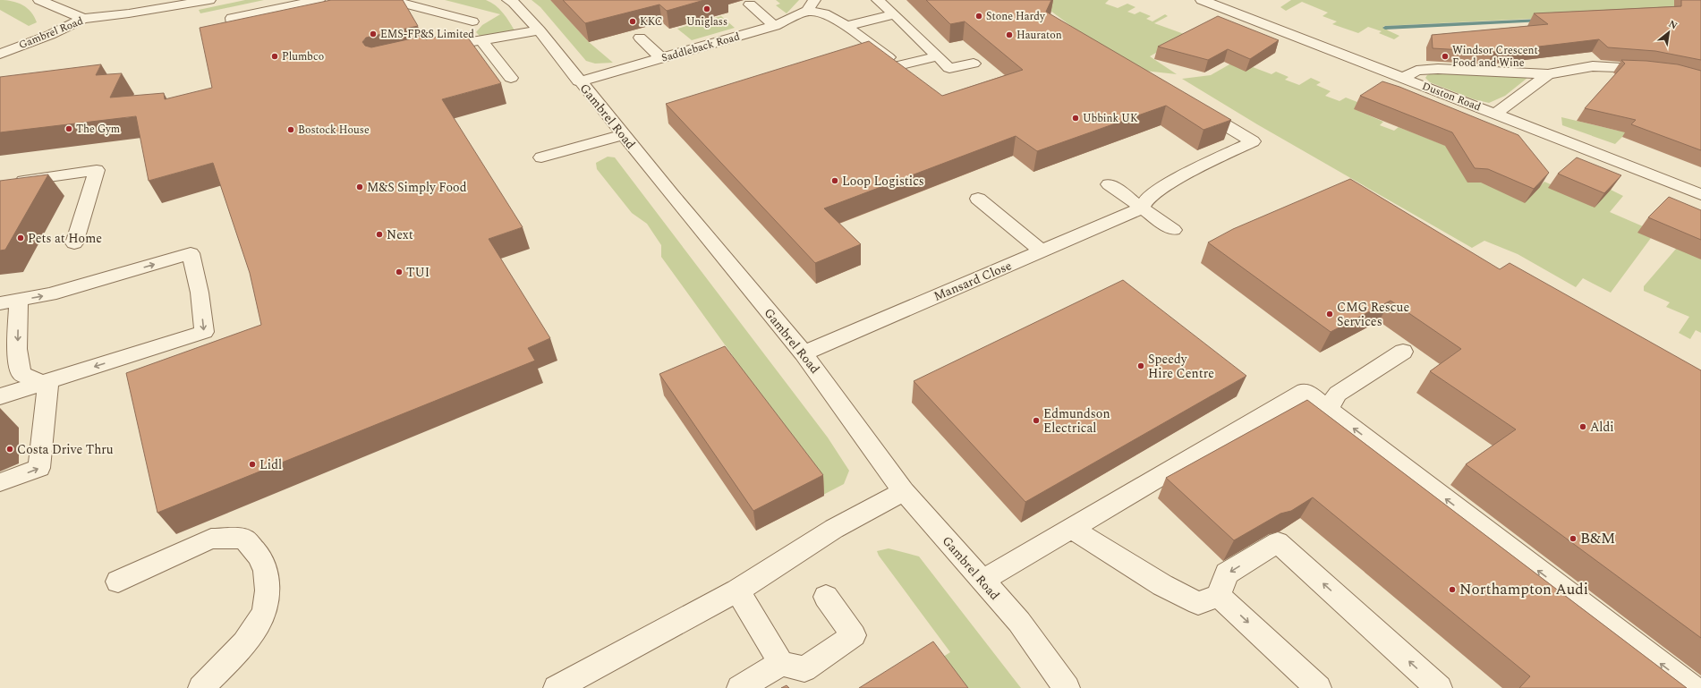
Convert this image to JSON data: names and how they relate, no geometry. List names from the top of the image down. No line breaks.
{"streets":{"street":["Gambrel Road","Saddleback Road","Duston Road","Mansard Close"]},"crossings":[["Gambrel Road","Saddleback Road"],["Gambrel Road","Mansard Close"]],"places":["Uniglass","Stone Hardy","KKC","EMS-FP&S Limited","Hauraton","Plumbco","Windsor Crescent Food and Wine","Ubbink UK","The Gym","Bostock House","Loop Logistics","M&S Simply Food","Next","Pets at Home","TUI","CMG Rescue Services","Speedy Hire Centre","Edmundson Electrical","Aldi","Costa Drive Thru","Lidl","B&M","Northampton Audi"],"north":"top right"}
